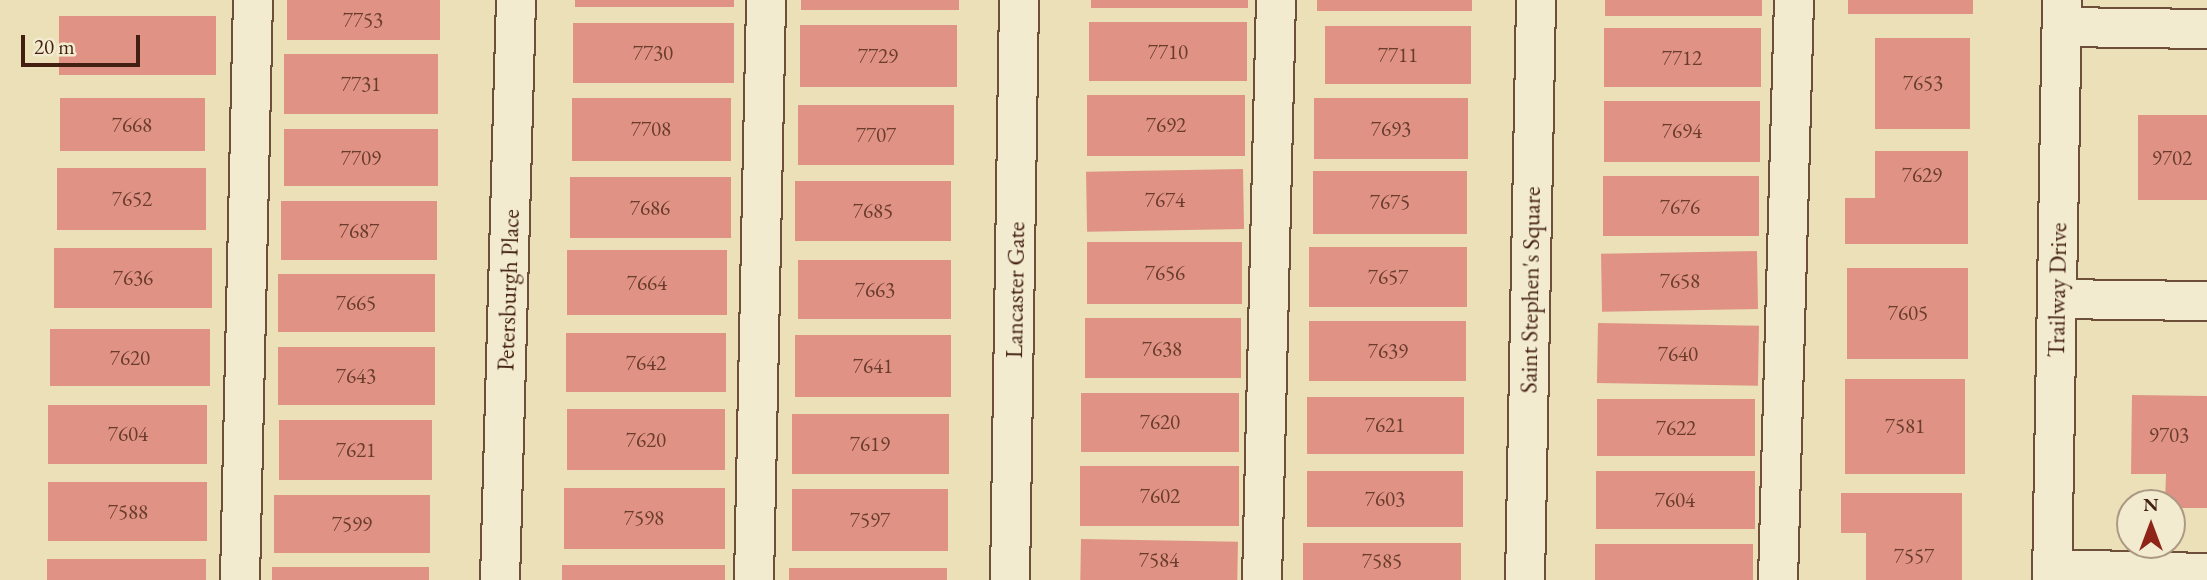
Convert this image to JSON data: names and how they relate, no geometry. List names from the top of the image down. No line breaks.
{"streets":{"street":["Petersburgh Place","Lancaster Gate","Saint Stephen's Square","Trailway Drive"]},"house_numbers":["7753","7710","7730","7711","7729","7712","7653","7731","7668","7692","7708","7693","7694","7707","7709","9702","7629","7652","7674","7675","7676","7686","7685","7687","7656","7657","7636","7658","7664","7663","7665","7605","7638","7639","7640","7620","7642","7641","7643","7620","7621","7581","7622","7604","9703","7620","7619","7621","7602","7603","7604","7588","7598","7597","7599","7557","7584","7585"],"scale_bar":"20 m","north":"top"}
